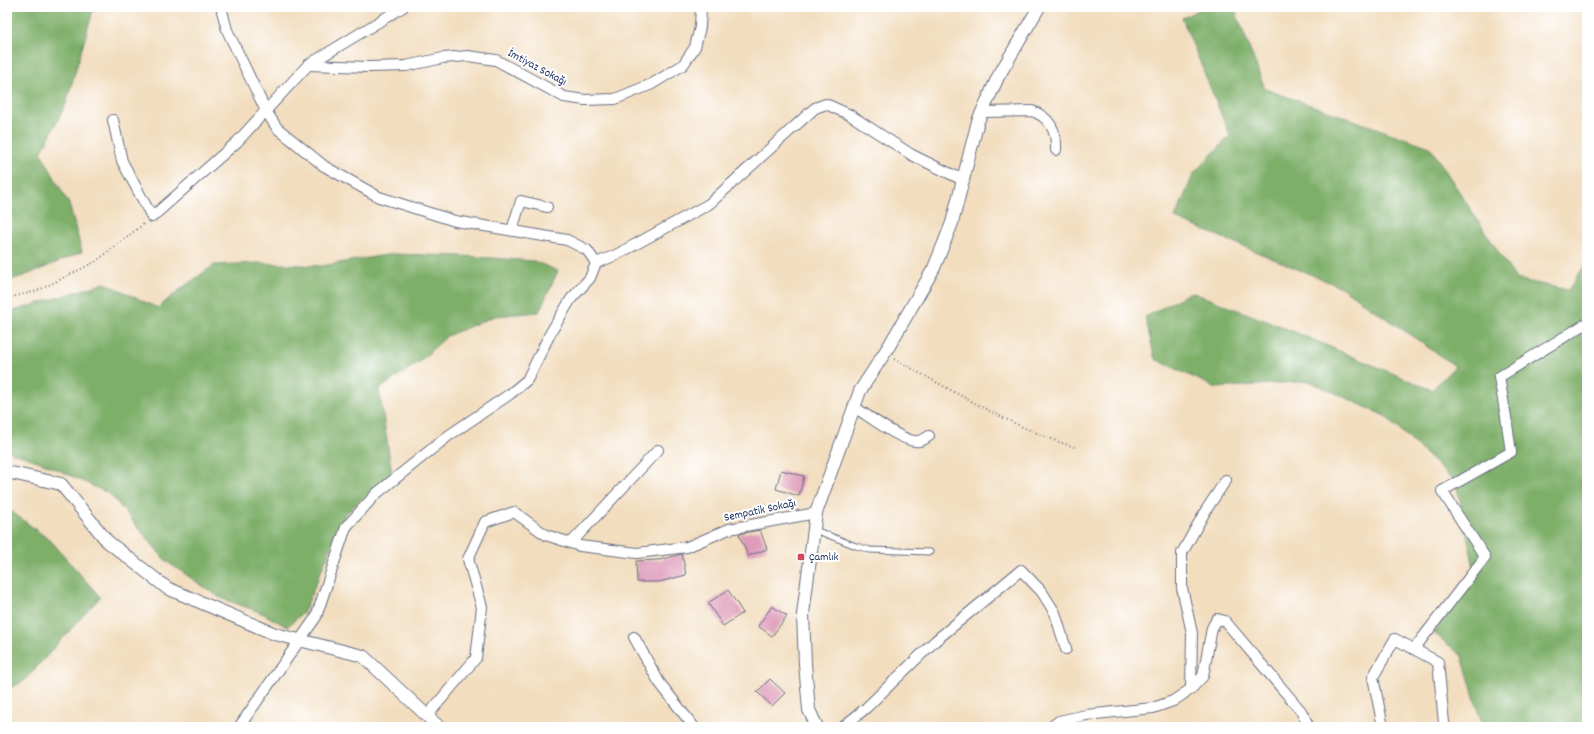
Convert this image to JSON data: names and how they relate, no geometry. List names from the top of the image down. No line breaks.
{"streets":{"street":["İmtiyaz Sokağı","Sempatik Sokağı"]},"places":{"transit":["Çamlık"]}}
